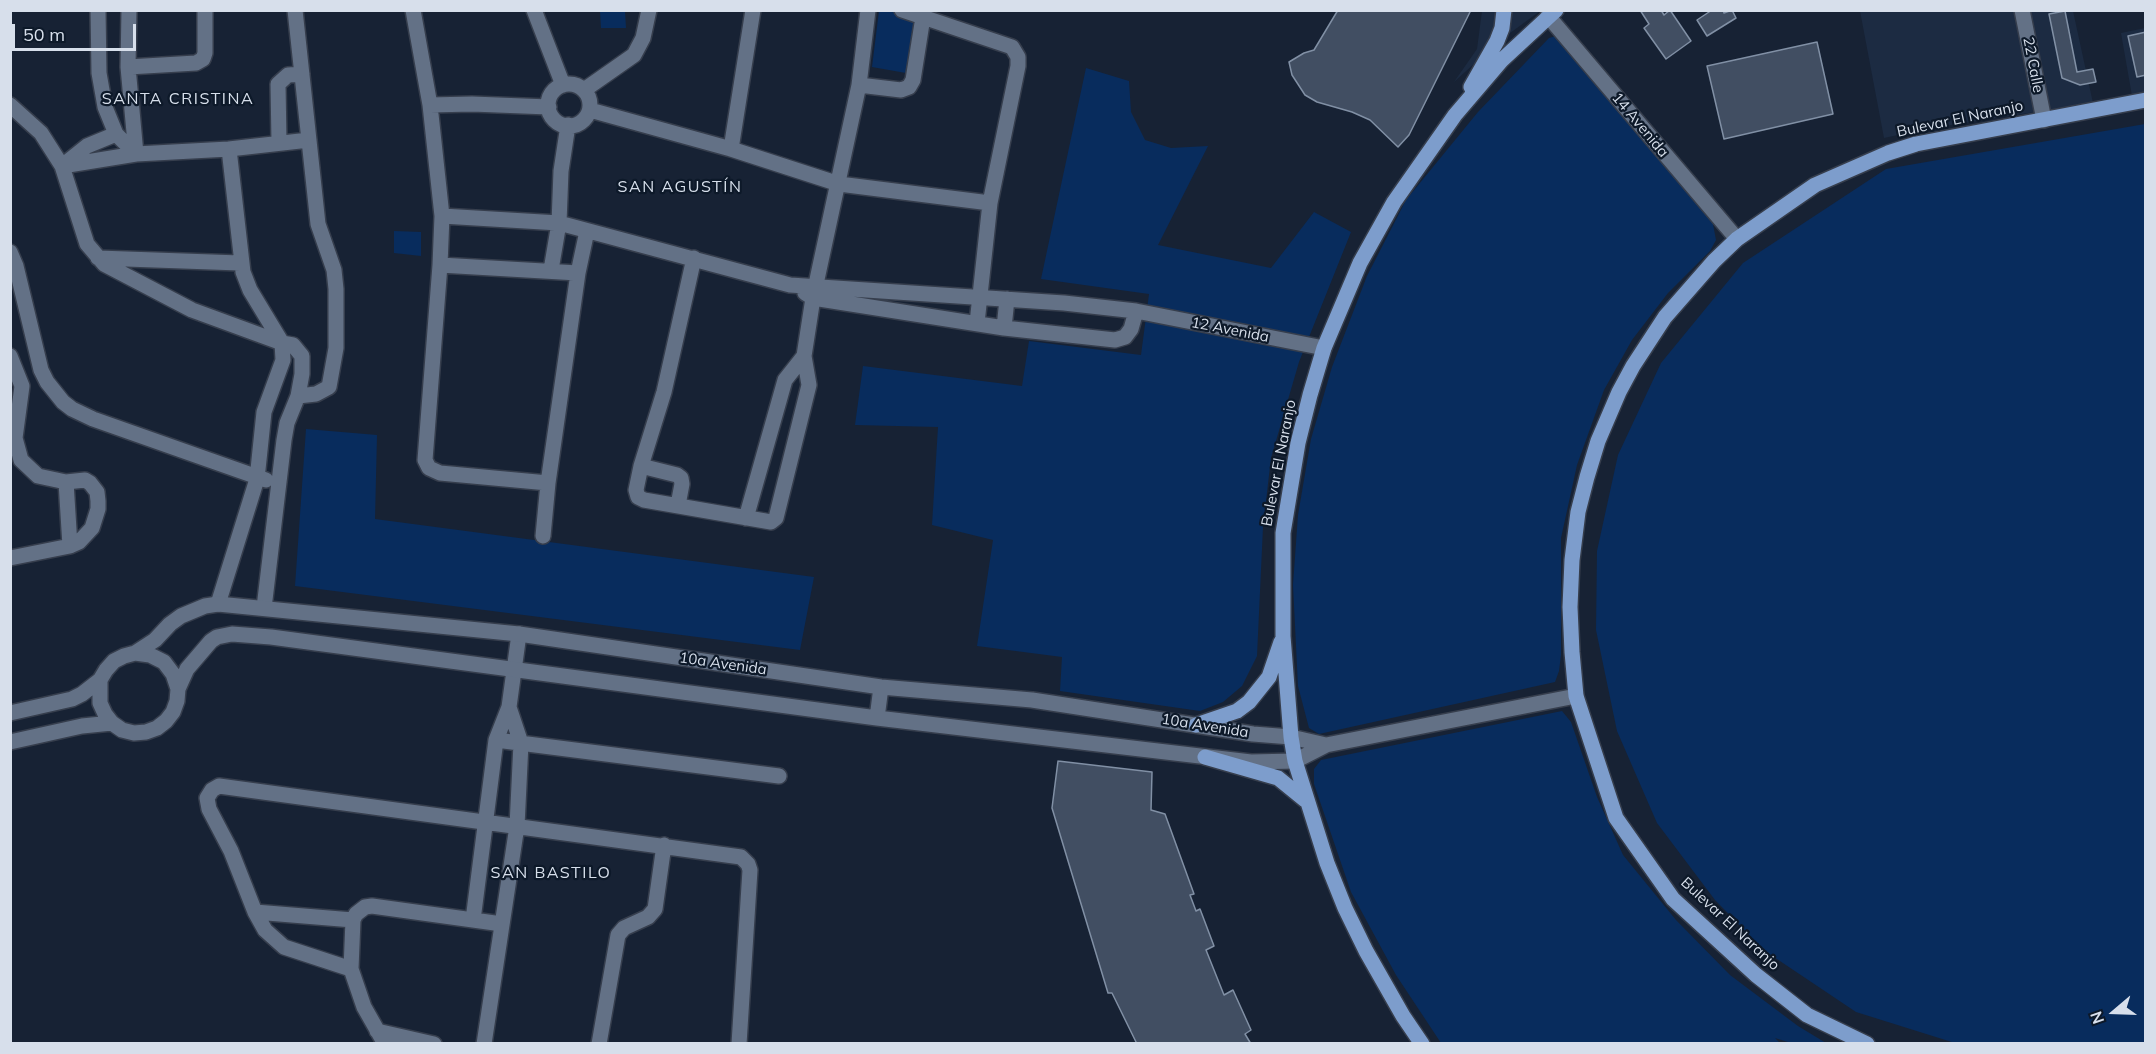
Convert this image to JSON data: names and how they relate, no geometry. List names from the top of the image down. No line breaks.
{"streets":{"main road":["Bulevar El Naranjo"],"street":["22 Calle","14 Avenida","12 Avenida","10a Avenida"]},"crossings":[["22 Calle","Bulevar El Naranjo"],["Bulevar El Naranjo","14 Avenida"],["Bulevar El Naranjo","12 Avenida"],["Bulevar El Naranjo","10a Avenida"]],"districts":["SANTA CRISTINA","SAN AGUSTÍN","SAN BASTILO"],"scale_bar":"50 m","north":"left"}
